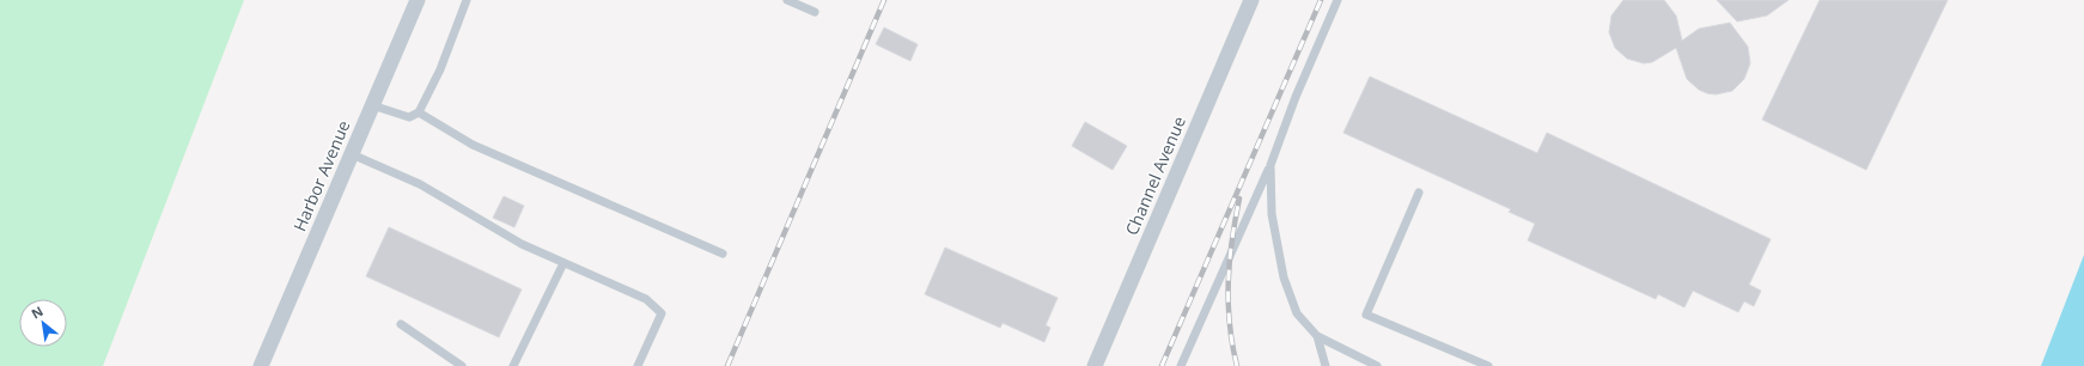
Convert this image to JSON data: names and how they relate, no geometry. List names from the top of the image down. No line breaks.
{"streets":{"street":["Harbor Avenue","Channel Avenue"]},"north":"top left"}
